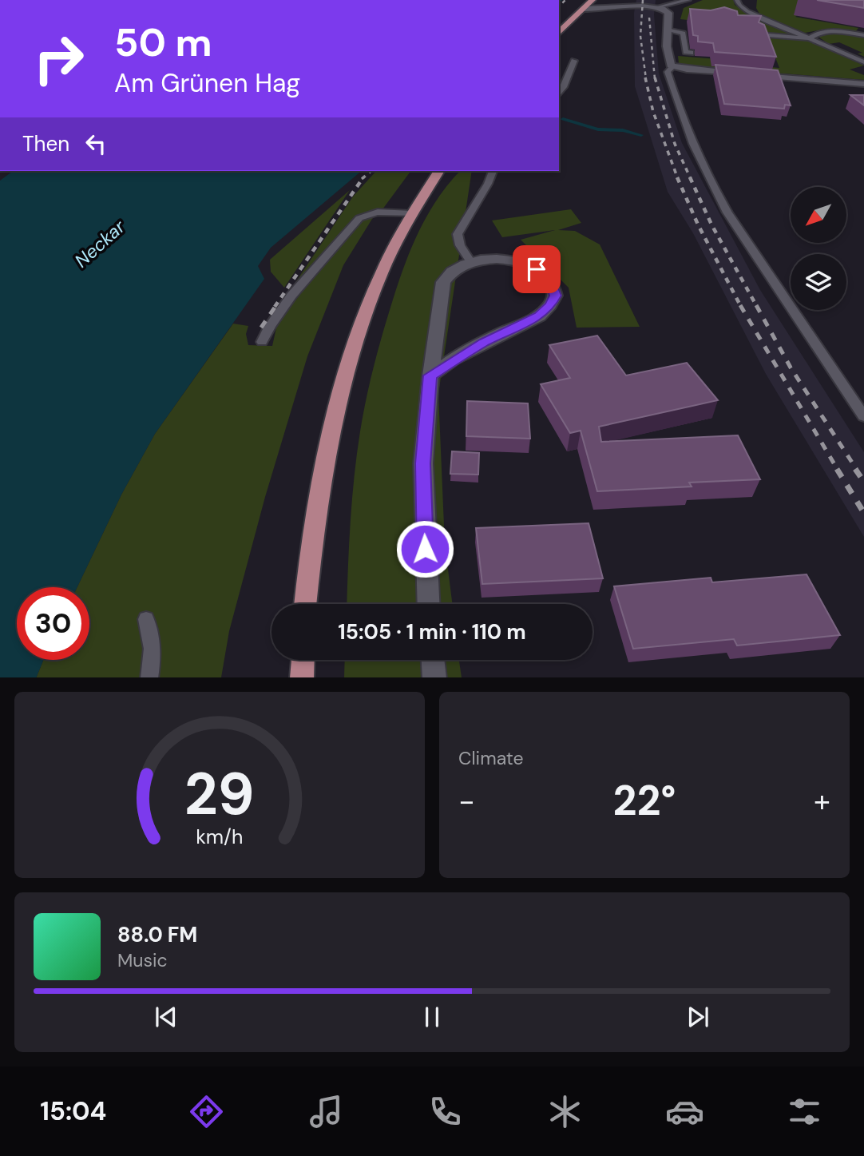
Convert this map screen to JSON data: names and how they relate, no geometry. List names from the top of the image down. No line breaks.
{"water":["Neckar"],"north":"bottom left","page":{"turn":["50 m","Am Grünen Hag"],"then":"Then","limit":"30","trip":"15:05 · 1 min · 110 m","tile":"Climate","heat":["−","22°","+"],"song":["88.0 FM","Music"],"tabs":"15:04","gauge":["29","km/h"]}}
